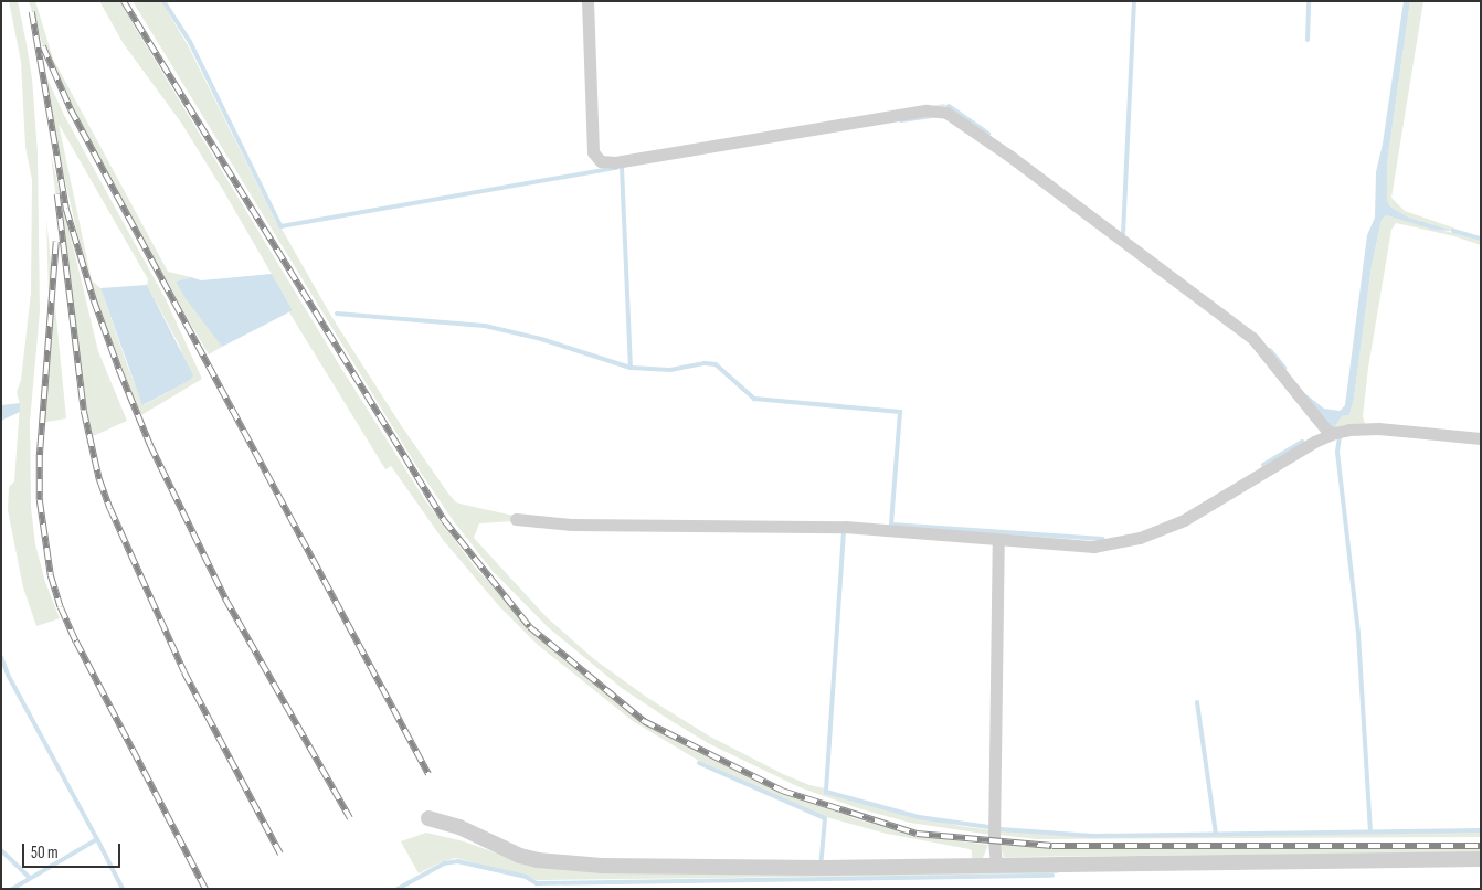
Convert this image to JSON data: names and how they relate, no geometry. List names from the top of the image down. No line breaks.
{"scale_bar":"50 m"}
